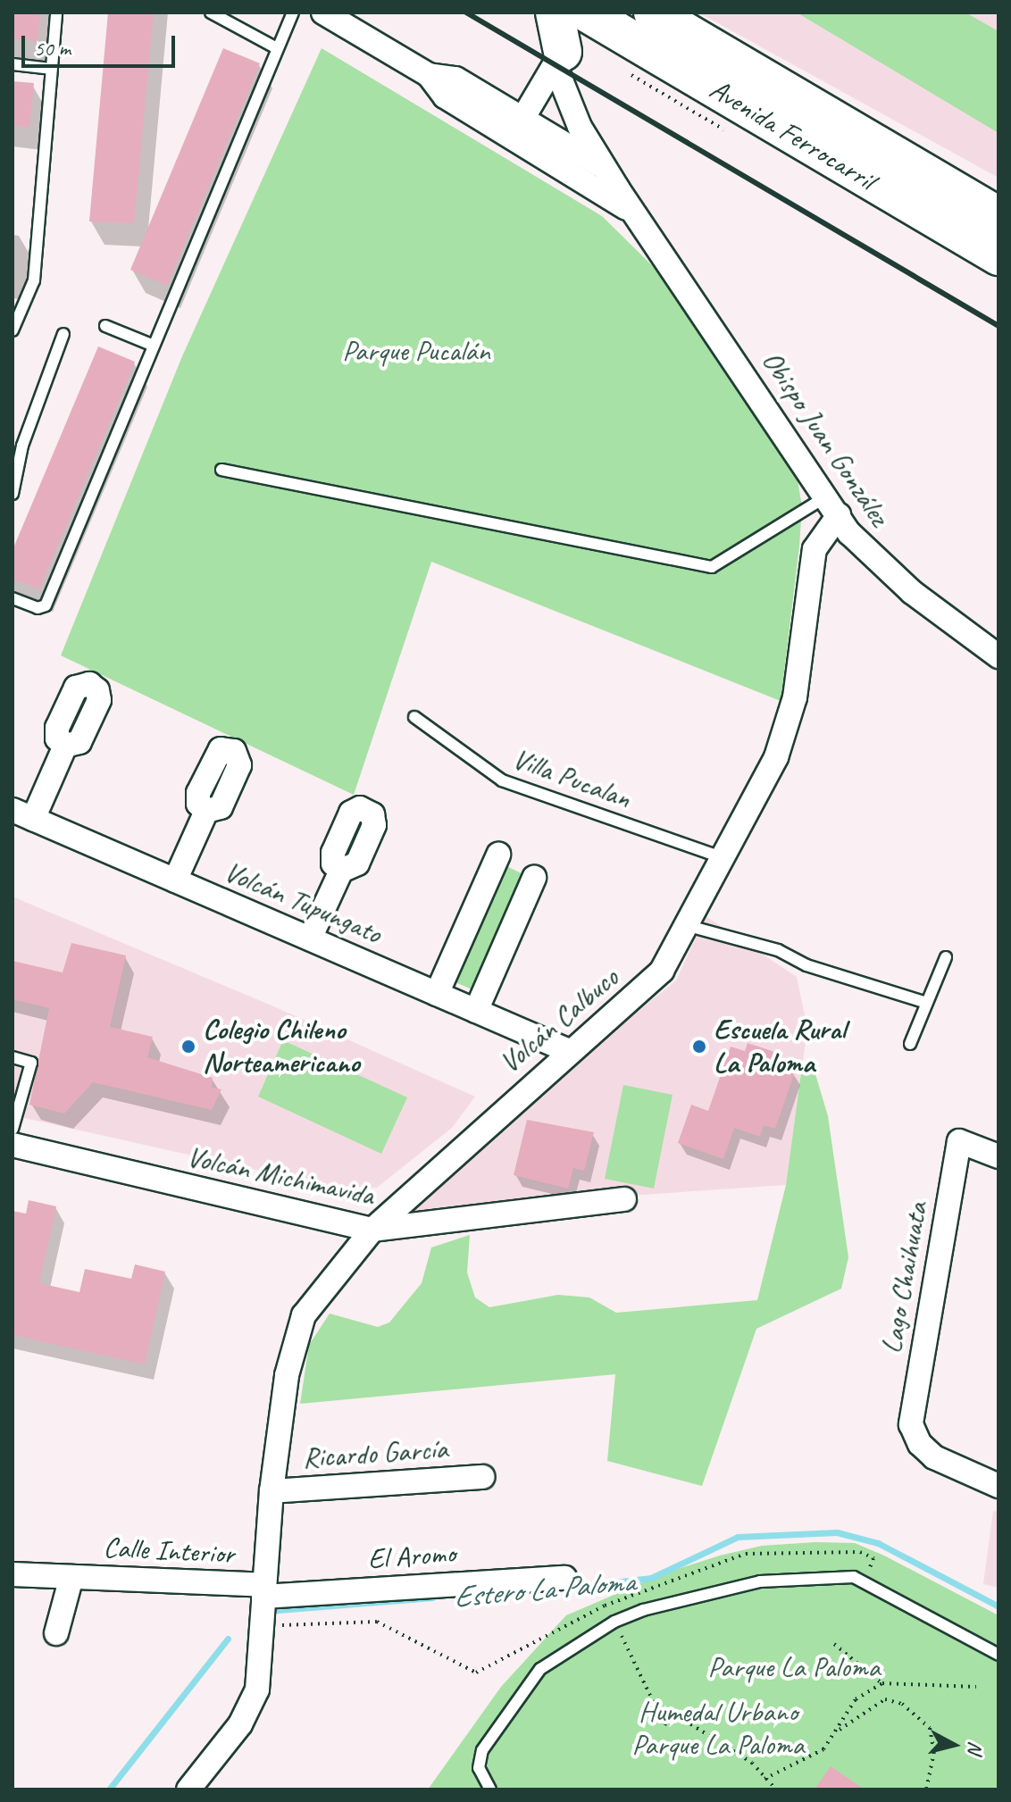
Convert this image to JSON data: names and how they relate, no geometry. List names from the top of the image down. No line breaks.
{"streets":{"main road":["Avenida Ferrocarril"],"street":["Obispo Juan González","Volcán Tupungato","Volcán Calbuco","Volcán Michimavida","Lago Chaihuata","Ricardo García","Calle Interior","El Aromo"],"lane":["Villa Pucalan"]},"crossings":[["Obispo Juan González","Volcán Calbuco"],["Villa Pucalan","Volcán Calbuco"],["Volcán Tupungato","Volcán Calbuco"],["Volcán Calbuco","Volcán Michimavida"],["Volcán Calbuco","Ricardo García"],["Volcán Calbuco","Calle Interior"],["Volcán Calbuco","El Aromo"],["Calle Interior","El Aromo"]],"water":["Estero La Paloma"],"parks":["Parque Pucalán","Parque La Paloma","Humedal Urbano Parque La Paloma"],"places":["Colegio Chileno Norteamericano","Escuela Rural La Paloma"],"scale_bar":"50 m","north":"right"}
